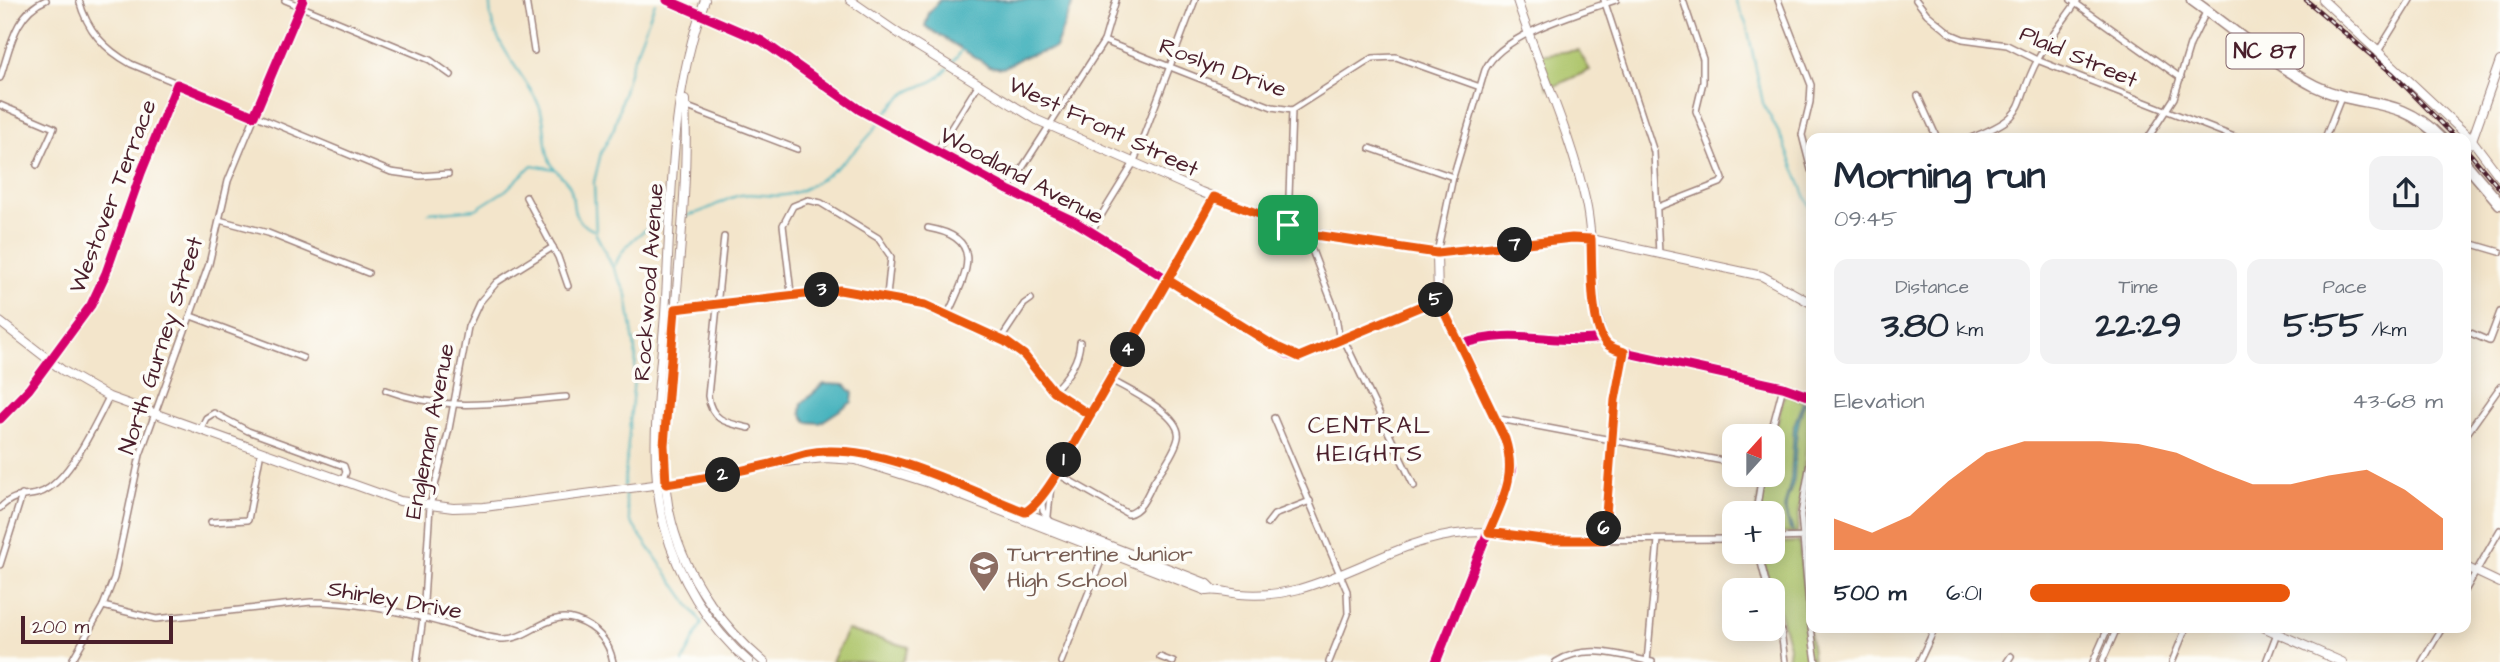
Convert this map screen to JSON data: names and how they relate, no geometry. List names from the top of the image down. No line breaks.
{"streets":{"highway":["NC 87"],"street":["Plaid Street","Roslyn Drive","West Front Street","Woodland Avenue","Westover Terrace","Rockwood Avenue","North Gurney Street","Engleman Avenue","Shirley Drive"]},"crossings":[["Woodland Avenue","Rockwood Avenue"],["North Gurney Street","Shirley Drive"],["Engleman Avenue","Shirley Drive"]],"districts":["CENTRAL HEIGHTS"],"places":{"school or university":["Turrentine Junior High School"]},"scale_bar":"200 m","north":"top","page":{"heading":["Morning run","09:45"],"pins":["7","3","5","4","1","2","6"],"stats":[["Distance","3.80 km"],["Time","22:29"],["Pace","5:55 /km"]],"chart":["Elevation","43–68 m"],"map_buttons":["+","−"],"list":[{"name":"500 m","note":"6:01"}],"scale":"200 m"}}
